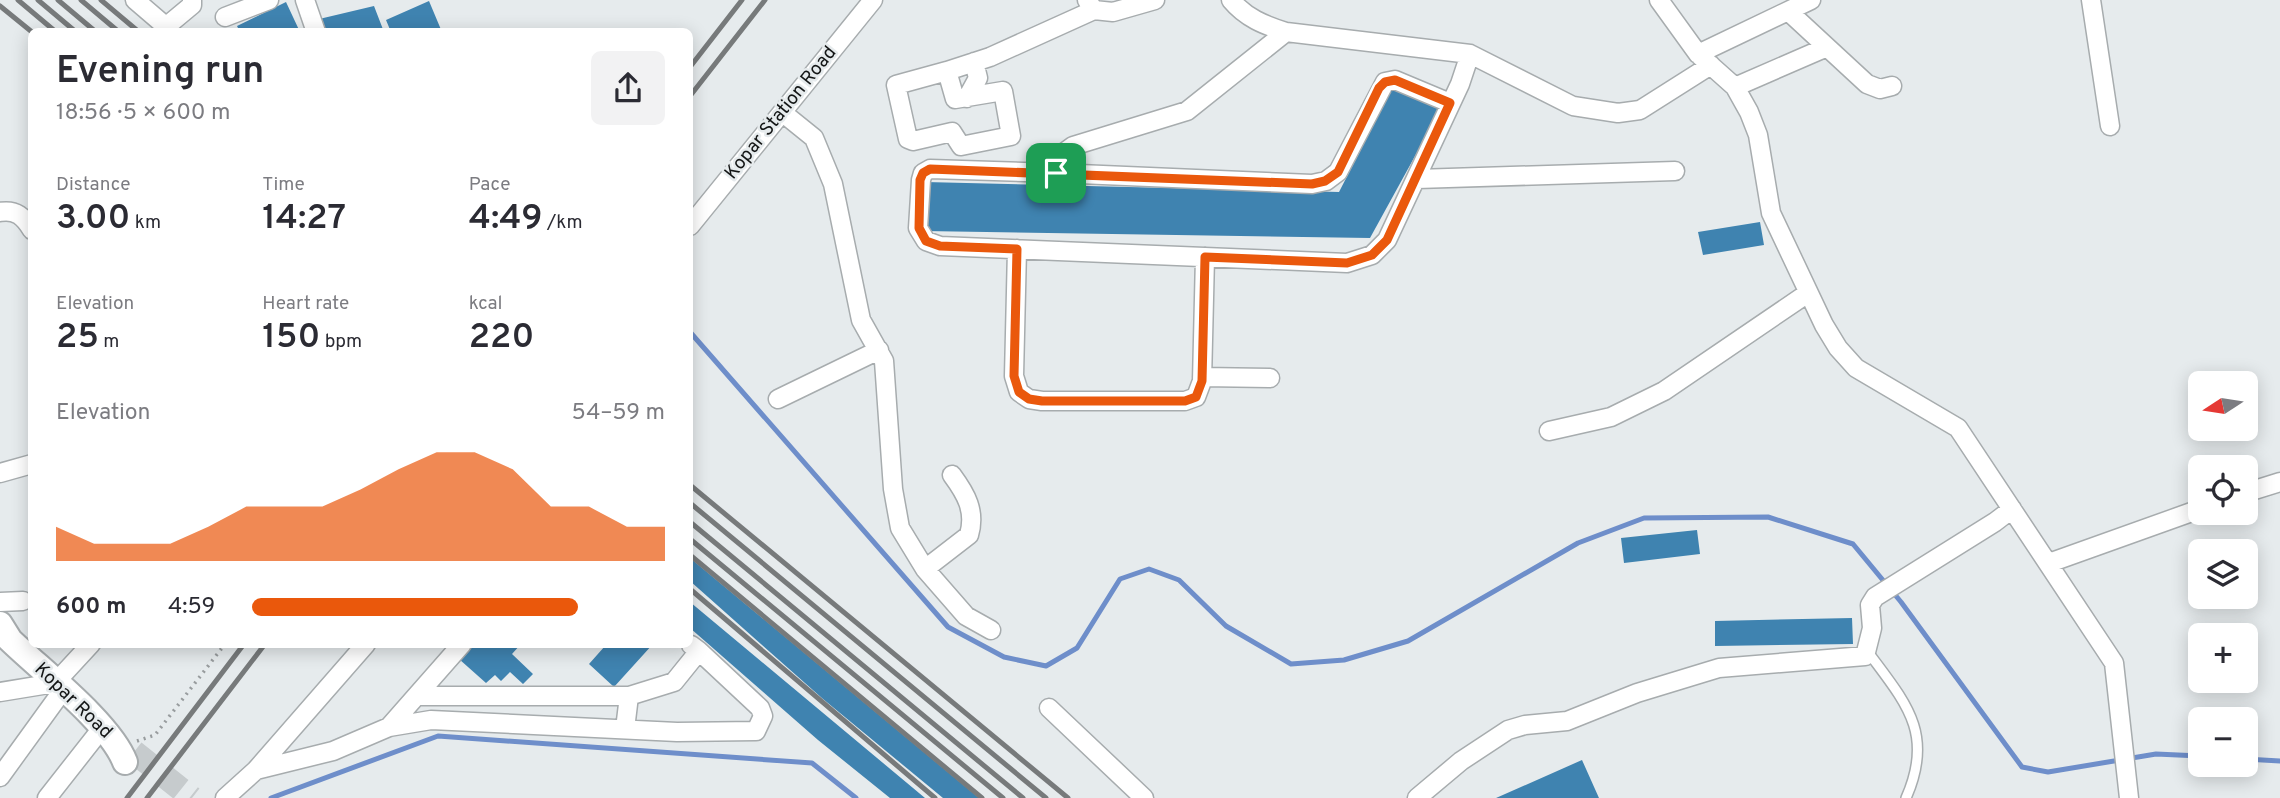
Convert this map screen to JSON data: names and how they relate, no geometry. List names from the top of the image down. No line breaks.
{"streets":{"street":["Kopar Station Road","Kopar Road"]},"north":"left","page":{"heading":["Evening run","18:56 · 5 × 600 m"],"stats":[["Distance","3.00 km"],["Time","14:27"],["Pace","4:49 /km"],["Elevation","25 m"],["Heart rate","150 bpm"],["kcal","220"]],"map_buttons":["+","−"],"chart":["Elevation","54–59 m"],"list":[{"name":"600 m","note":"4:59"}]}}
